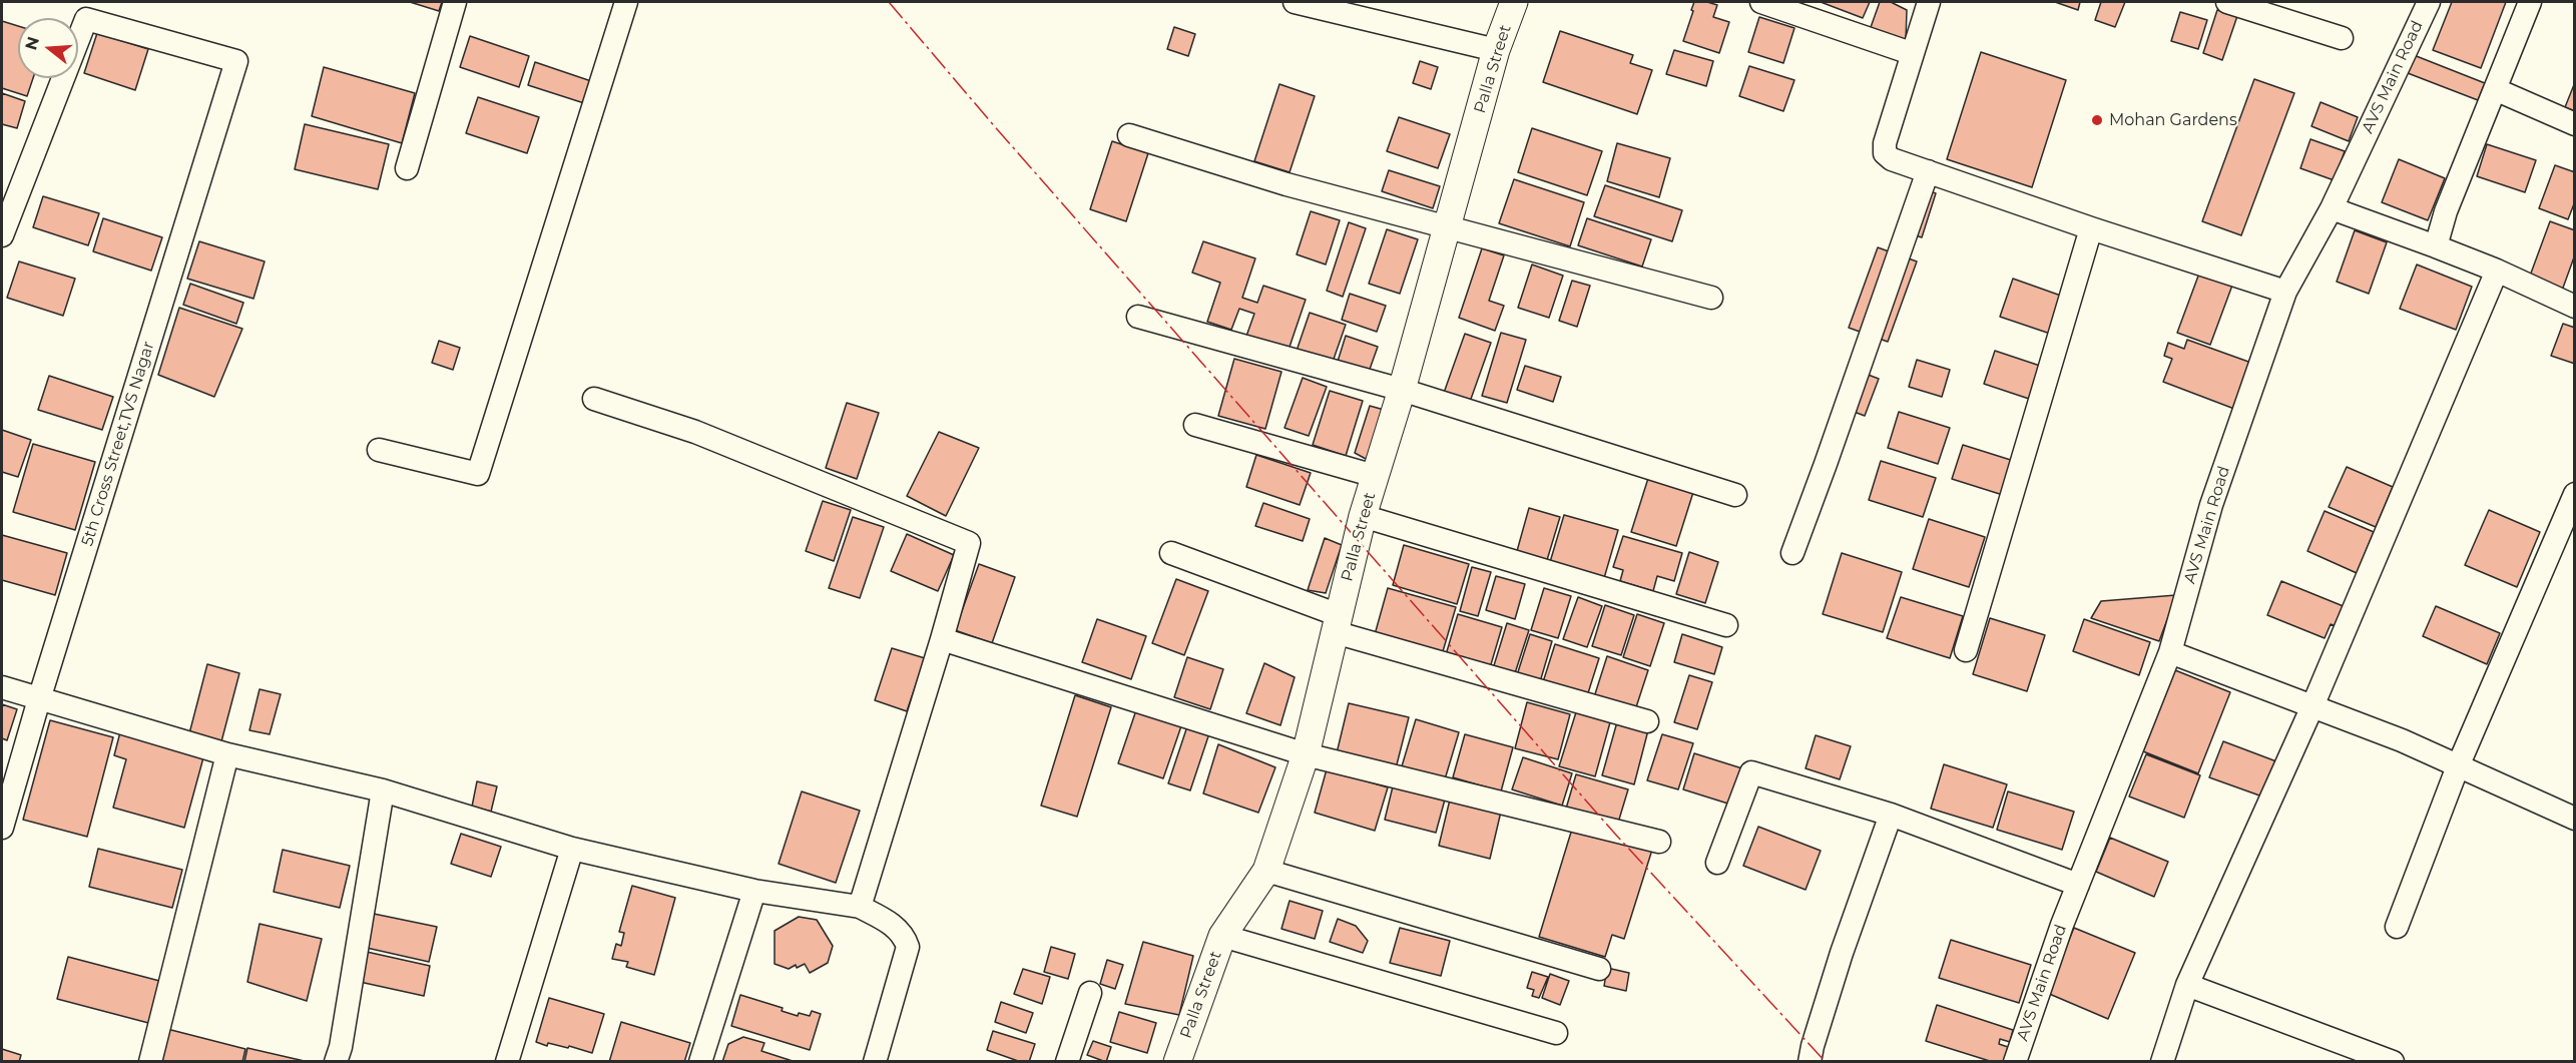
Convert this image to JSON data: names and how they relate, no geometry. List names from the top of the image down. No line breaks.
{"streets":{"street":["Palla Street","AVS Main Road","5th Cross Street,TVS Nagar"]},"places":["Mohan Gardens"],"north":"left"}
